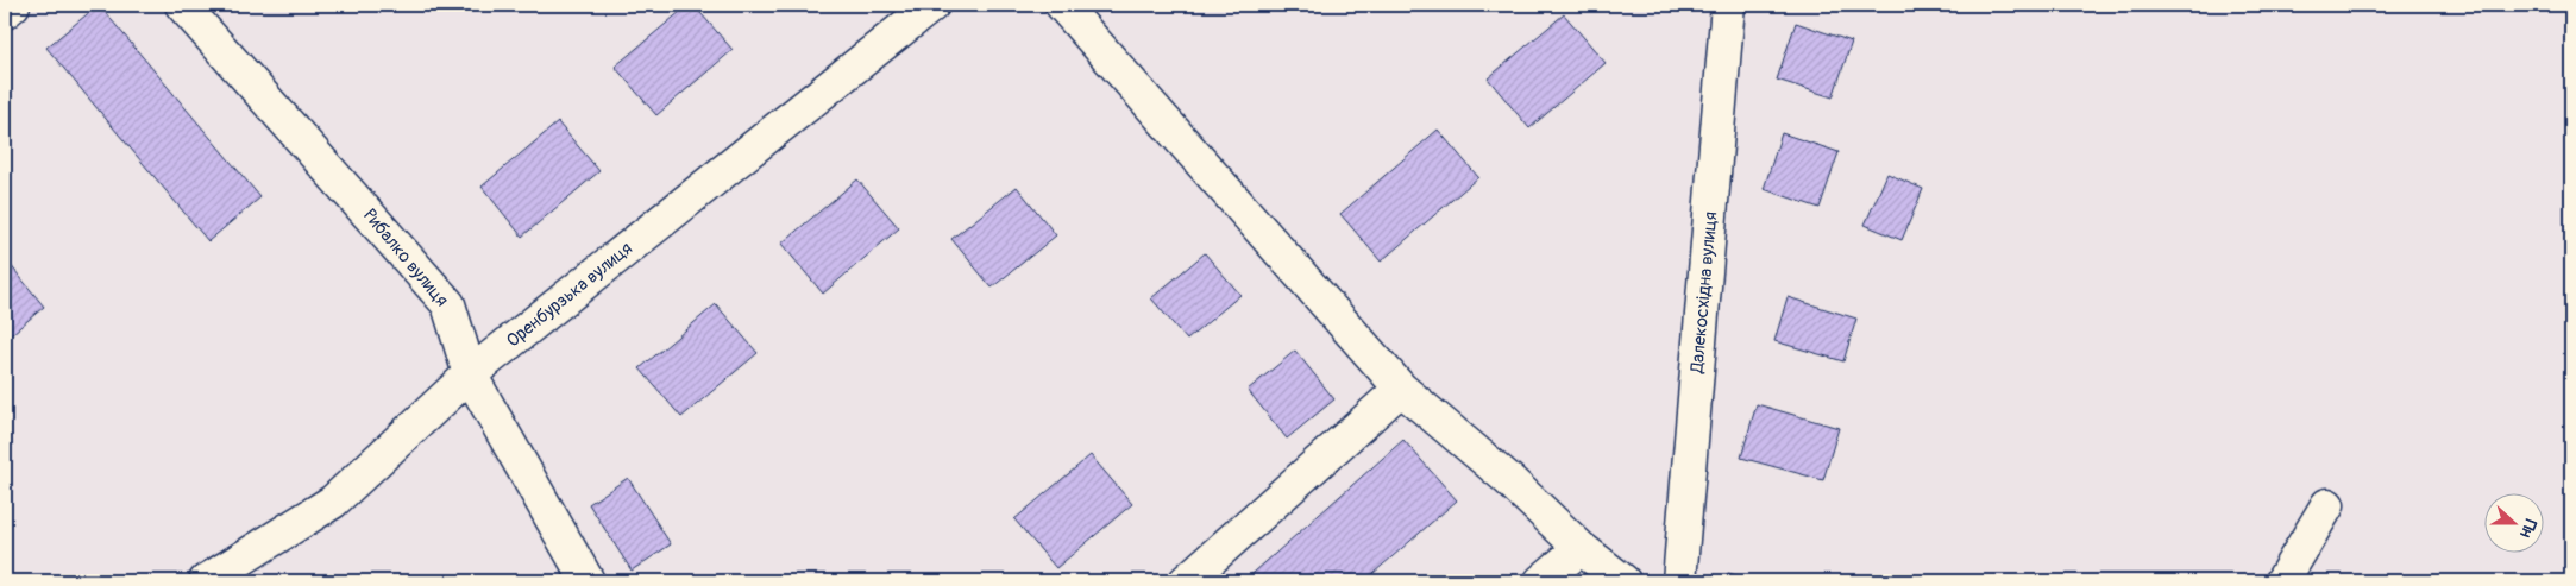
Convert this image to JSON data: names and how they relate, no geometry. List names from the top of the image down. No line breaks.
{"streets":{"street":["Рибалко вулиця","Далекосхідна вулиця","Оренбурзька вулиця"]},"crossings":[["Рибалко вулиця","Оренбурзька вулиця"]],"north":"right"}
